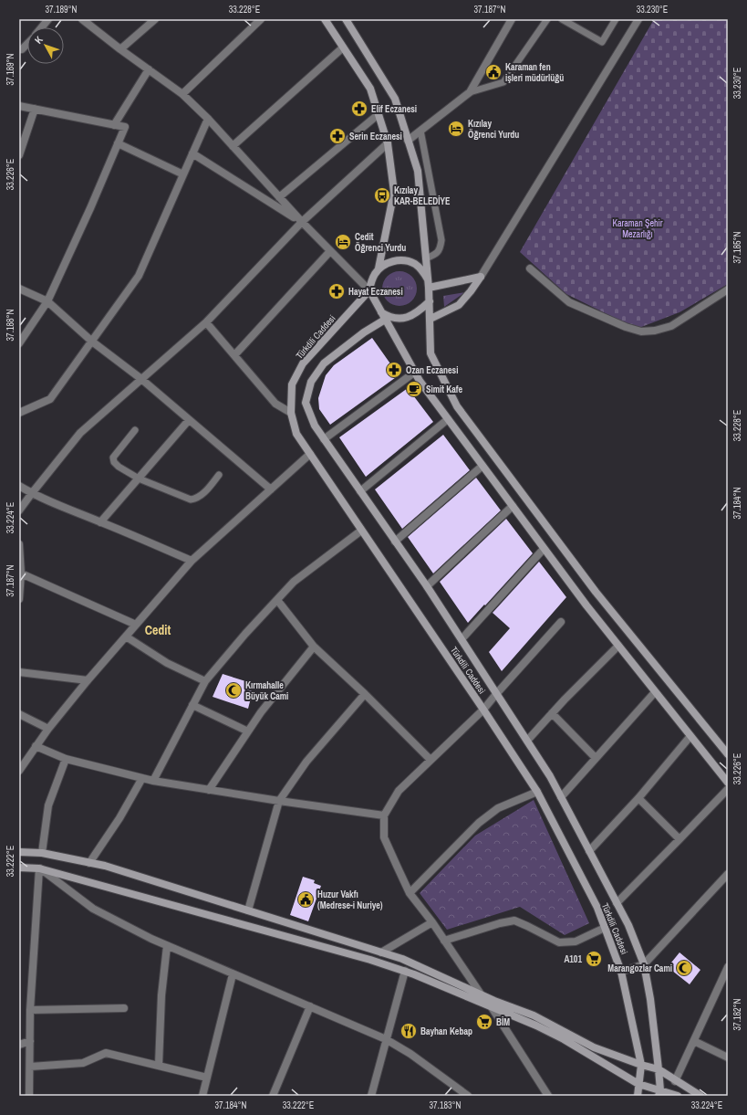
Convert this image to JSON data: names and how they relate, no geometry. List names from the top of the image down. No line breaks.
{"streets":{"main road":["Türkdili Caddesi"]},"districts":["Cedit"],"parks":["Karaman Şehir Mezarlığı"],"places":{"public building":["Karaman fen işleri müdürlüğü","Huzur Vakfı (Medrese-i Nuriye)"],"pharmacy":["Elif Eczanesi","Serin Eczanesi","Hayat Eczanesi","Ozan Eczanesi"],"hotel":["Kızılay Öğrenci Yurdu","Cedit Öğrenci Yurdu"],"bus stop":["Kızılay KAR-BELEDİYE"],"cafe":["Simit Kafe"],"mosque":["Kırmahalle Büyük Cami","Marangozlar Cami"],"supermarket":["A101","BİM"],"restaurant":["Bayhan Kebap"]},"north":"top left","coordinates":["37.189°N","33.228°E","37.187°N","33.230°E","33.226°E","37.185°N","37.188°N","37.184°N","33.224°E","33.222°E","37.182°N","37.183°N"]}
